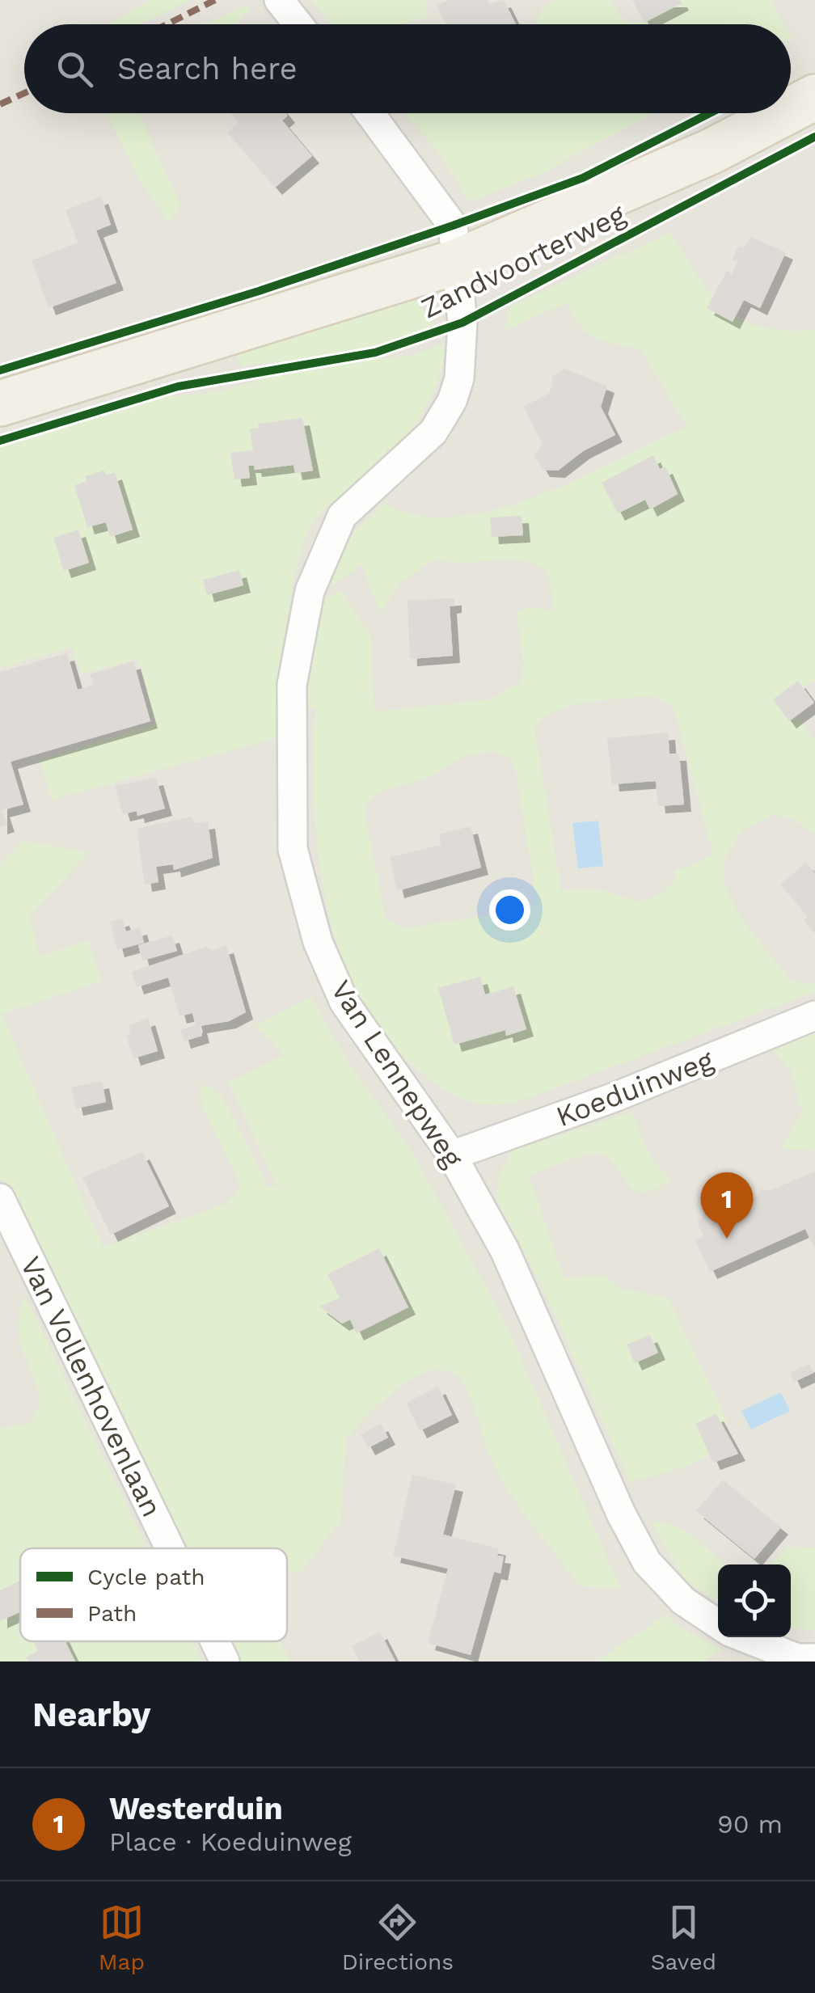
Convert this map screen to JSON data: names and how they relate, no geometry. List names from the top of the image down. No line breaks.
{"streets":{"main road":["Zandvoorterweg"],"street":["Van Lennepweg","Koeduinweg","Van Vollenhovenlaan"]},"crossings":[["Zandvoorterweg","Van Lennepweg"],["Van Lennepweg","Koeduinweg"]],"legend":["Cycle path","Path"],"page":{"search":"Search here","pins":"1","heading":"Nearby","list":[{"mark":"1","name":"Westerduin","note":"Place · Koeduinweg","value":"90 m"}],"nav":["Map","Directions","Saved"]}}
